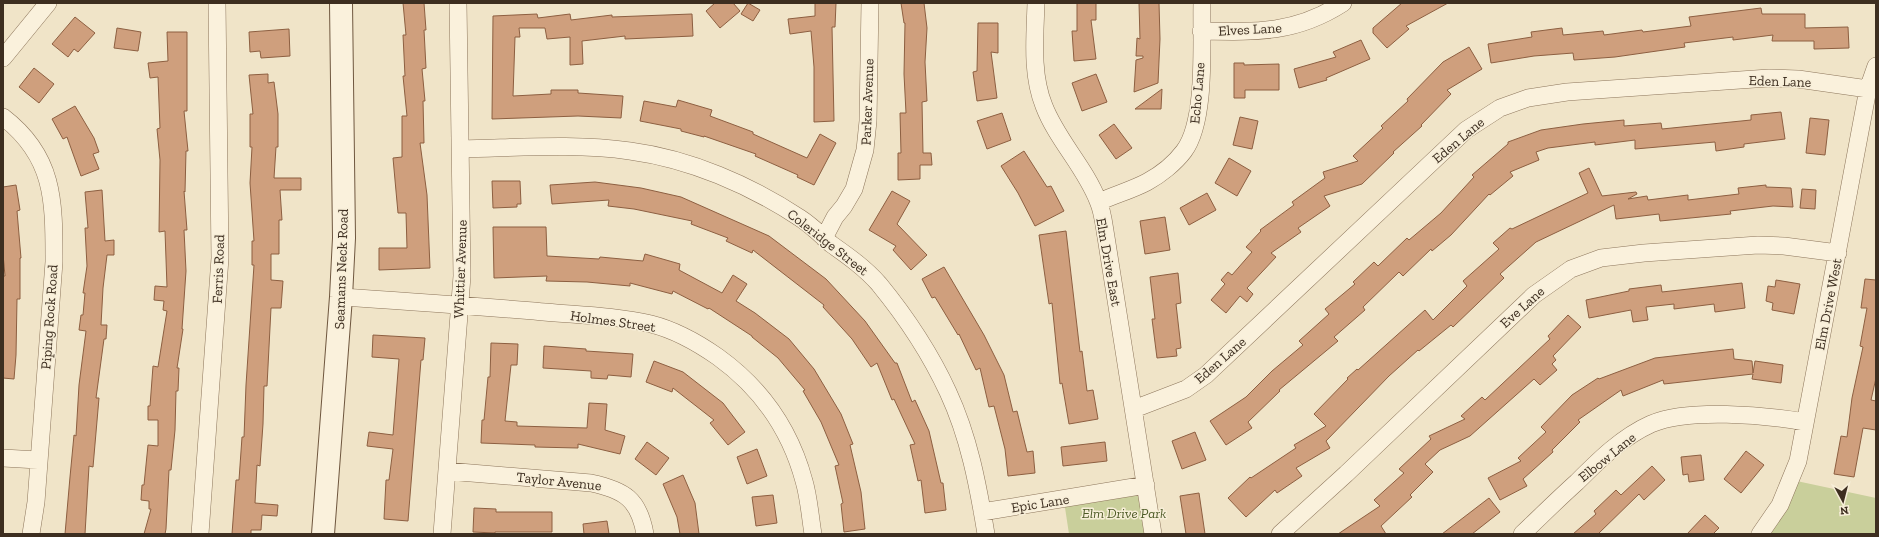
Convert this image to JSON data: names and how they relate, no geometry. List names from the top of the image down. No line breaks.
{"streets":{"main road":["Seamans Neck Road"],"street":["Elves Lane","Eden Lane","Echo Lane","Parker Avenue","Coleridge Street","Elm Drive East","Ferris Road","Whittier Avenue","Elm Drive West","Eve Lane","Piping Rock Road","Holmes Street","Elbow Lane","Taylor Avenue","Epic Lane"]},"crossings":[["Elves Lane","Echo Lane"],["Eden Lane","Elm Drive East"],["Eden Lane","Elm Drive West"],["Echo Lane","Elm Drive East"],["Parker Avenue","Coleridge Street"],["Coleridge Street","Whittier Avenue"],["Coleridge Street","Epic Lane"],["Elm Drive East","Epic Lane"],["Seamans Neck Road","Holmes Street"],["Whittier Avenue","Holmes Street"],["Whittier Avenue","Taylor Avenue"],["Elm Drive West","Eve Lane"],["Elm Drive West","Elbow Lane"]],"parks":["Elm Drive Park"],"north":"bottom"}
